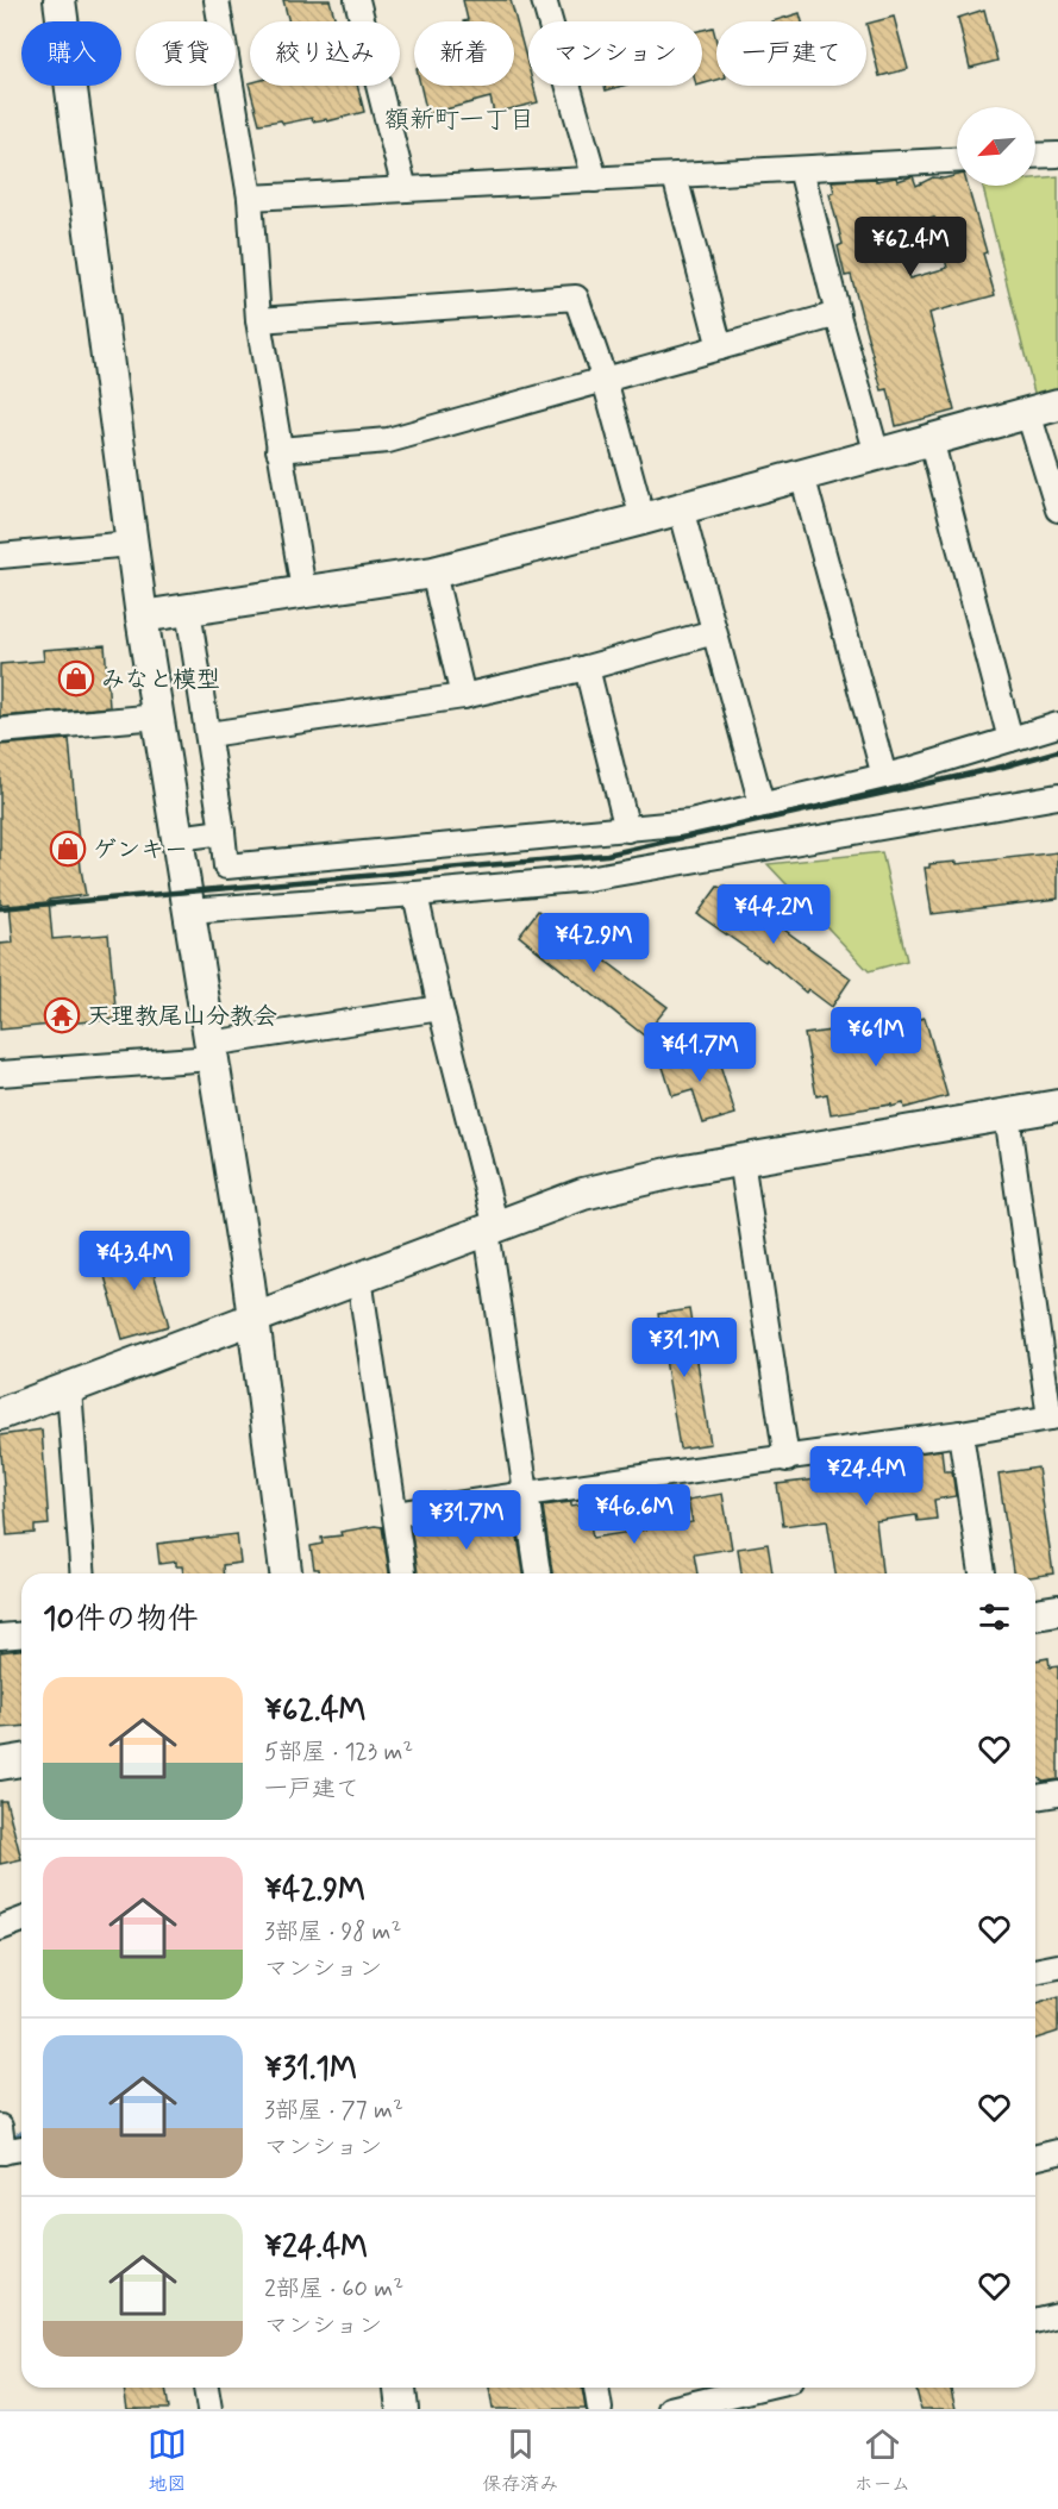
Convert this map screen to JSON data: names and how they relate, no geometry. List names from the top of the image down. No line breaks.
{"districts":["額新町一丁目"],"places":{"shop":["みなと模型","ゲンキー"],"temple":["天理教尾山分教会"]},"north":"bottom left","page":{"chip":["購入","賃貸","絞り込み","新着","マンション","一戸建て"],"price":["¥62.4M","¥44.2M","¥42.9M","¥61M","¥41.7M","¥43.4M","¥31.1M","¥24.4M","¥46.6M","¥31.7M"],"heading":"10件の物件","list":[{"name":"¥62.4M","note":"5部屋 · 123 m² · 一戸建て"},{"name":"¥42.9M","note":"3部屋 · 98 m² · マンション"},{"name":"¥31.1M","note":"3部屋 · 77 m² · マンション"},{"name":"¥24.4M","note":"2部屋 · 60 m² · マンション"}],"tabs":["地図","保存済み","ホーム"]}}
